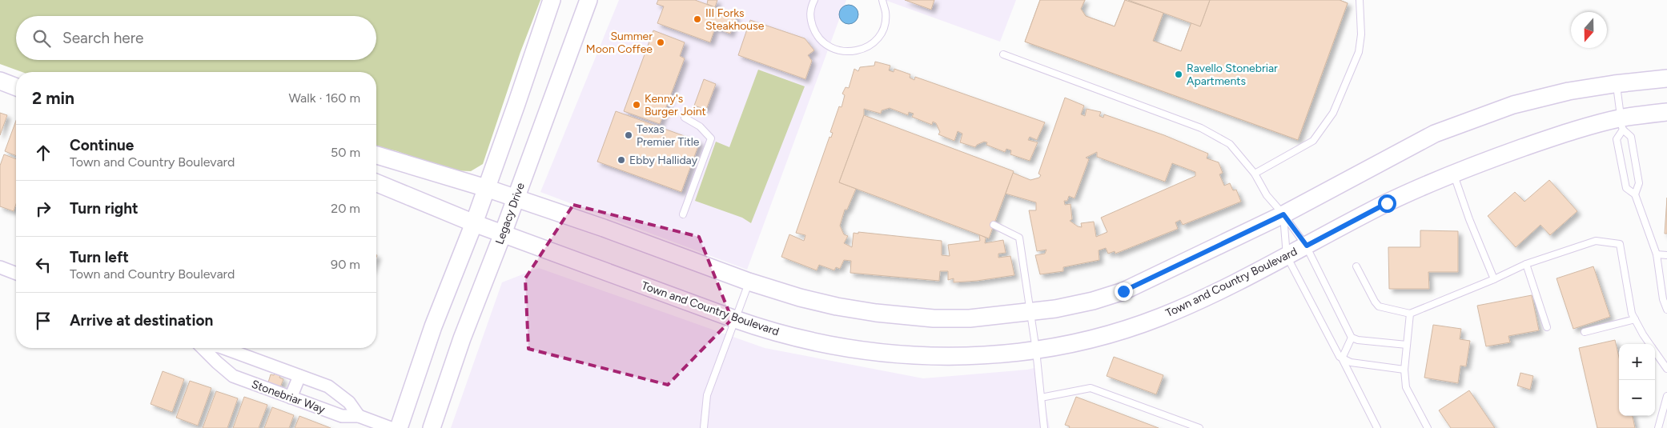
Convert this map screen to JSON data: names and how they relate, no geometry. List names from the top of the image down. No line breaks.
{"streets":{"main road":["Legacy Drive","Town and Country Boulevard"],"street":["Stonebriar Way"]},"crossings":[["Legacy Drive","Town and Country Boulevard"]],"places":["III Forks Steakhouse","Summer Moon Coffee","Ravello Stonebriar Apartments","Kenny's Burger Joint","Texas Premier Title","Ebby Halliday"],"north":"bottom","page":{"search":"Search here","heading":["2 min","Walk · 160 m"],"list":[["Continue","Town and Country Boulevard","50 m"],["Turn right","20 m"],["Turn left","Town and Country Boulevard","90 m"],"Arrive at destination"],"map_buttons":["+","−"]}}
